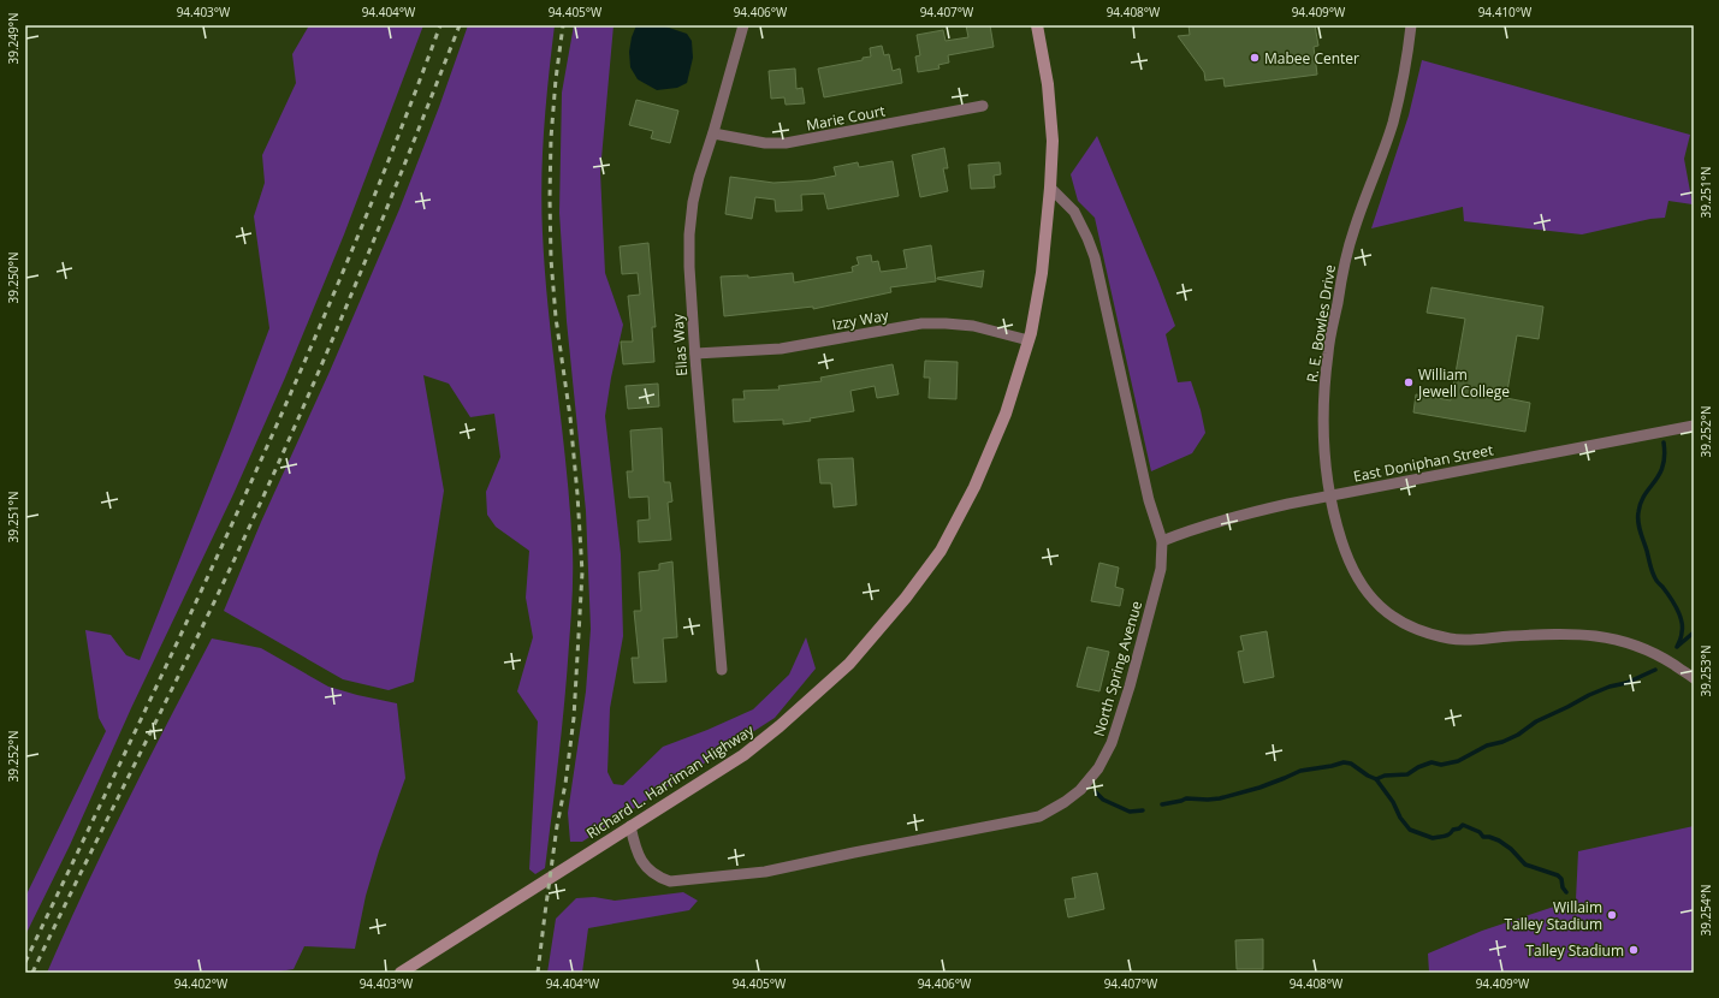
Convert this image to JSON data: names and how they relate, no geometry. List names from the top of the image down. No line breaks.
{"streets":{"main road":["Richard L. Harriman Highway"],"street":["Marie Court","Izzy Way","R. E. Bowles Drive","Ellas Way","East Doniphan Street","North Spring Avenue"]},"crossings":[["Marie Court","Ellas Way"],["Izzy Way","Ellas Way"],["Izzy Way","Richard L. Harriman Highway"],["R. E. Bowles Drive","East Doniphan Street"],["East Doniphan Street","North Spring Avenue"],["North Spring Avenue","Richard L. Harriman Highway"]],"places":["Mabee Center","William Jewell College","Willaim Talley Stadium","Talley Stadium"],"coordinates":["94.403°W","94.404°W","94.405°W","94.406°W","94.407°W","94.408°W","94.409°W","94.410°W","39.249°N","39.251°N","39.250°N","39.252°N","39.253°N","39.254°N","94.402°W"]}
